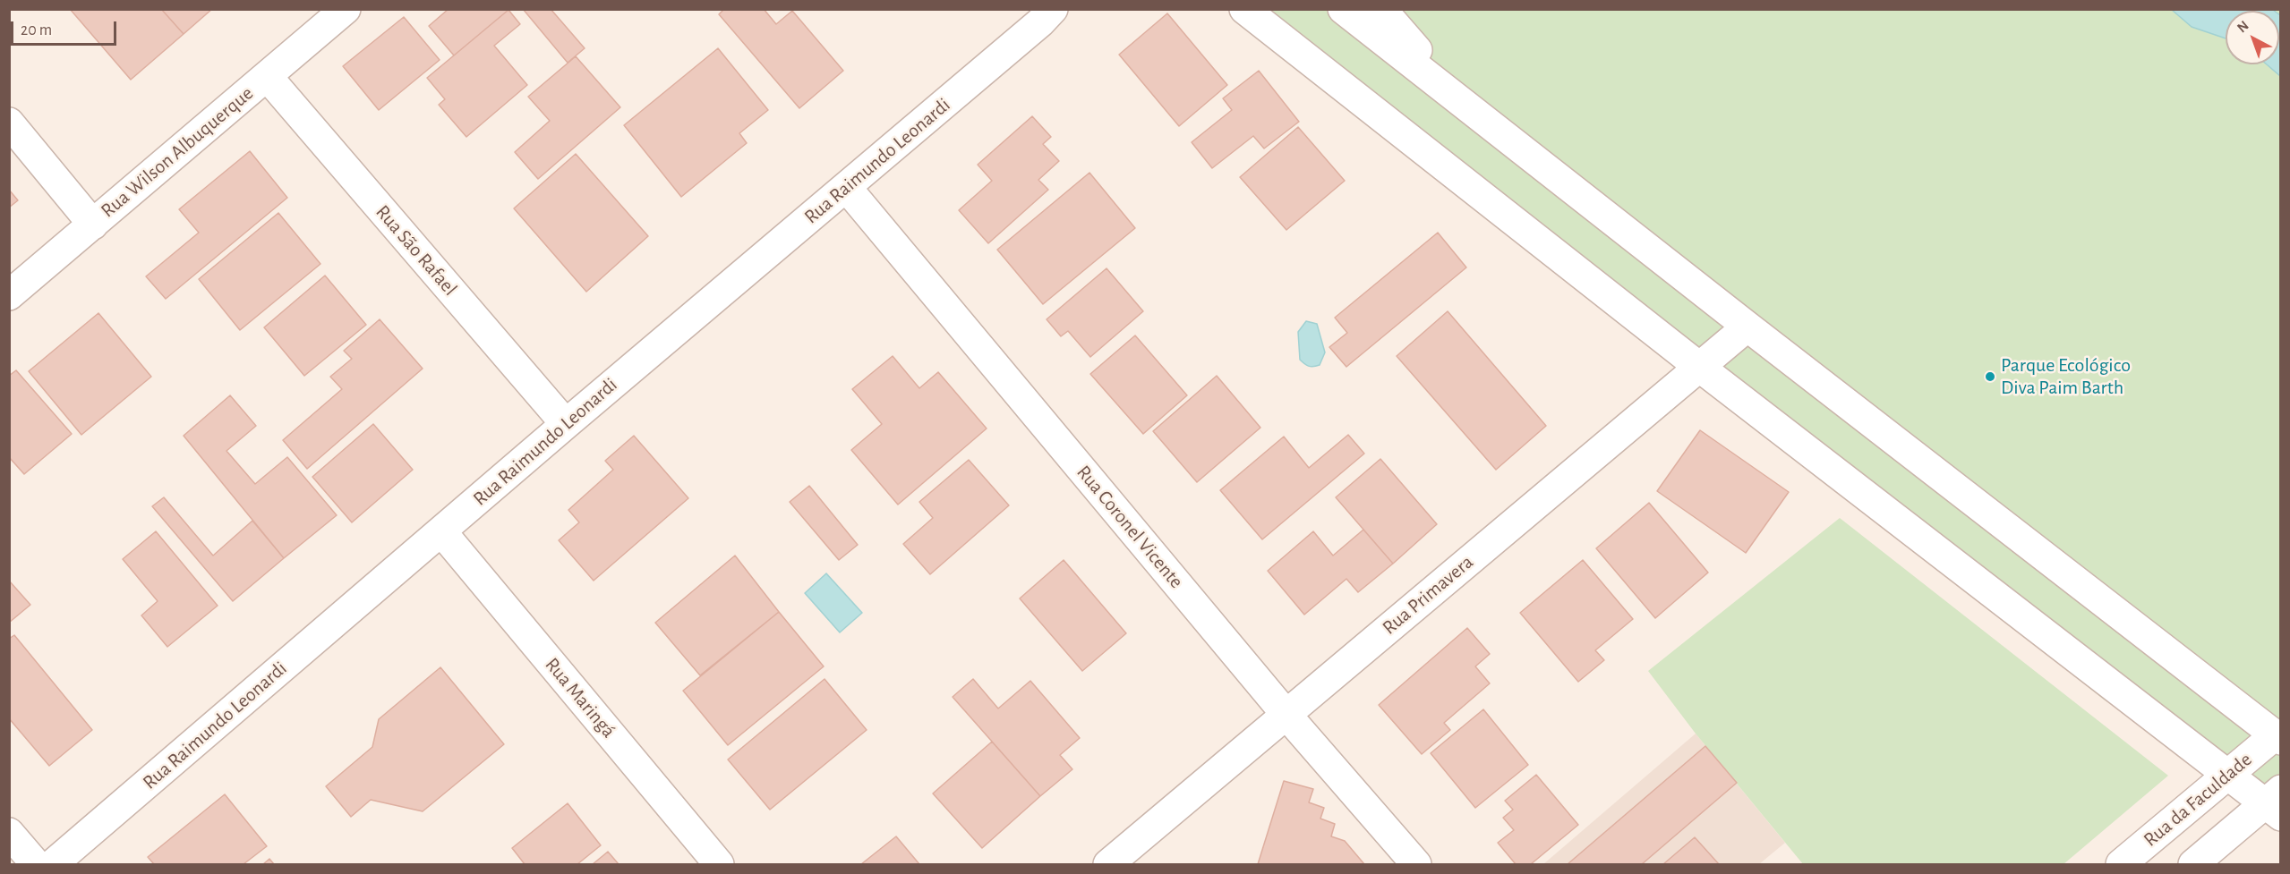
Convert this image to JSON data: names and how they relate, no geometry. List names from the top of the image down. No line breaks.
{"streets":{"street":["Rua Wilson Albuquerque","Rua Raimundo Leonardi","Rua São Rafael","Rua Coronel Vicente","Rua Primavera","Rua Maringá","Rua da Faculdade"]},"crossings":[["Rua Wilson Albuquerque","Rua São Rafael"],["Rua Raimundo Leonardi","Rua São Rafael"],["Rua Raimundo Leonardi","Rua Coronel Vicente"],["Rua Raimundo Leonardi","Rua Maringá"],["Rua Coronel Vicente","Rua Primavera"]],"places":["Parque Ecológico Diva Paim Barth"],"scale_bar":"20 m","north":"top left"}
